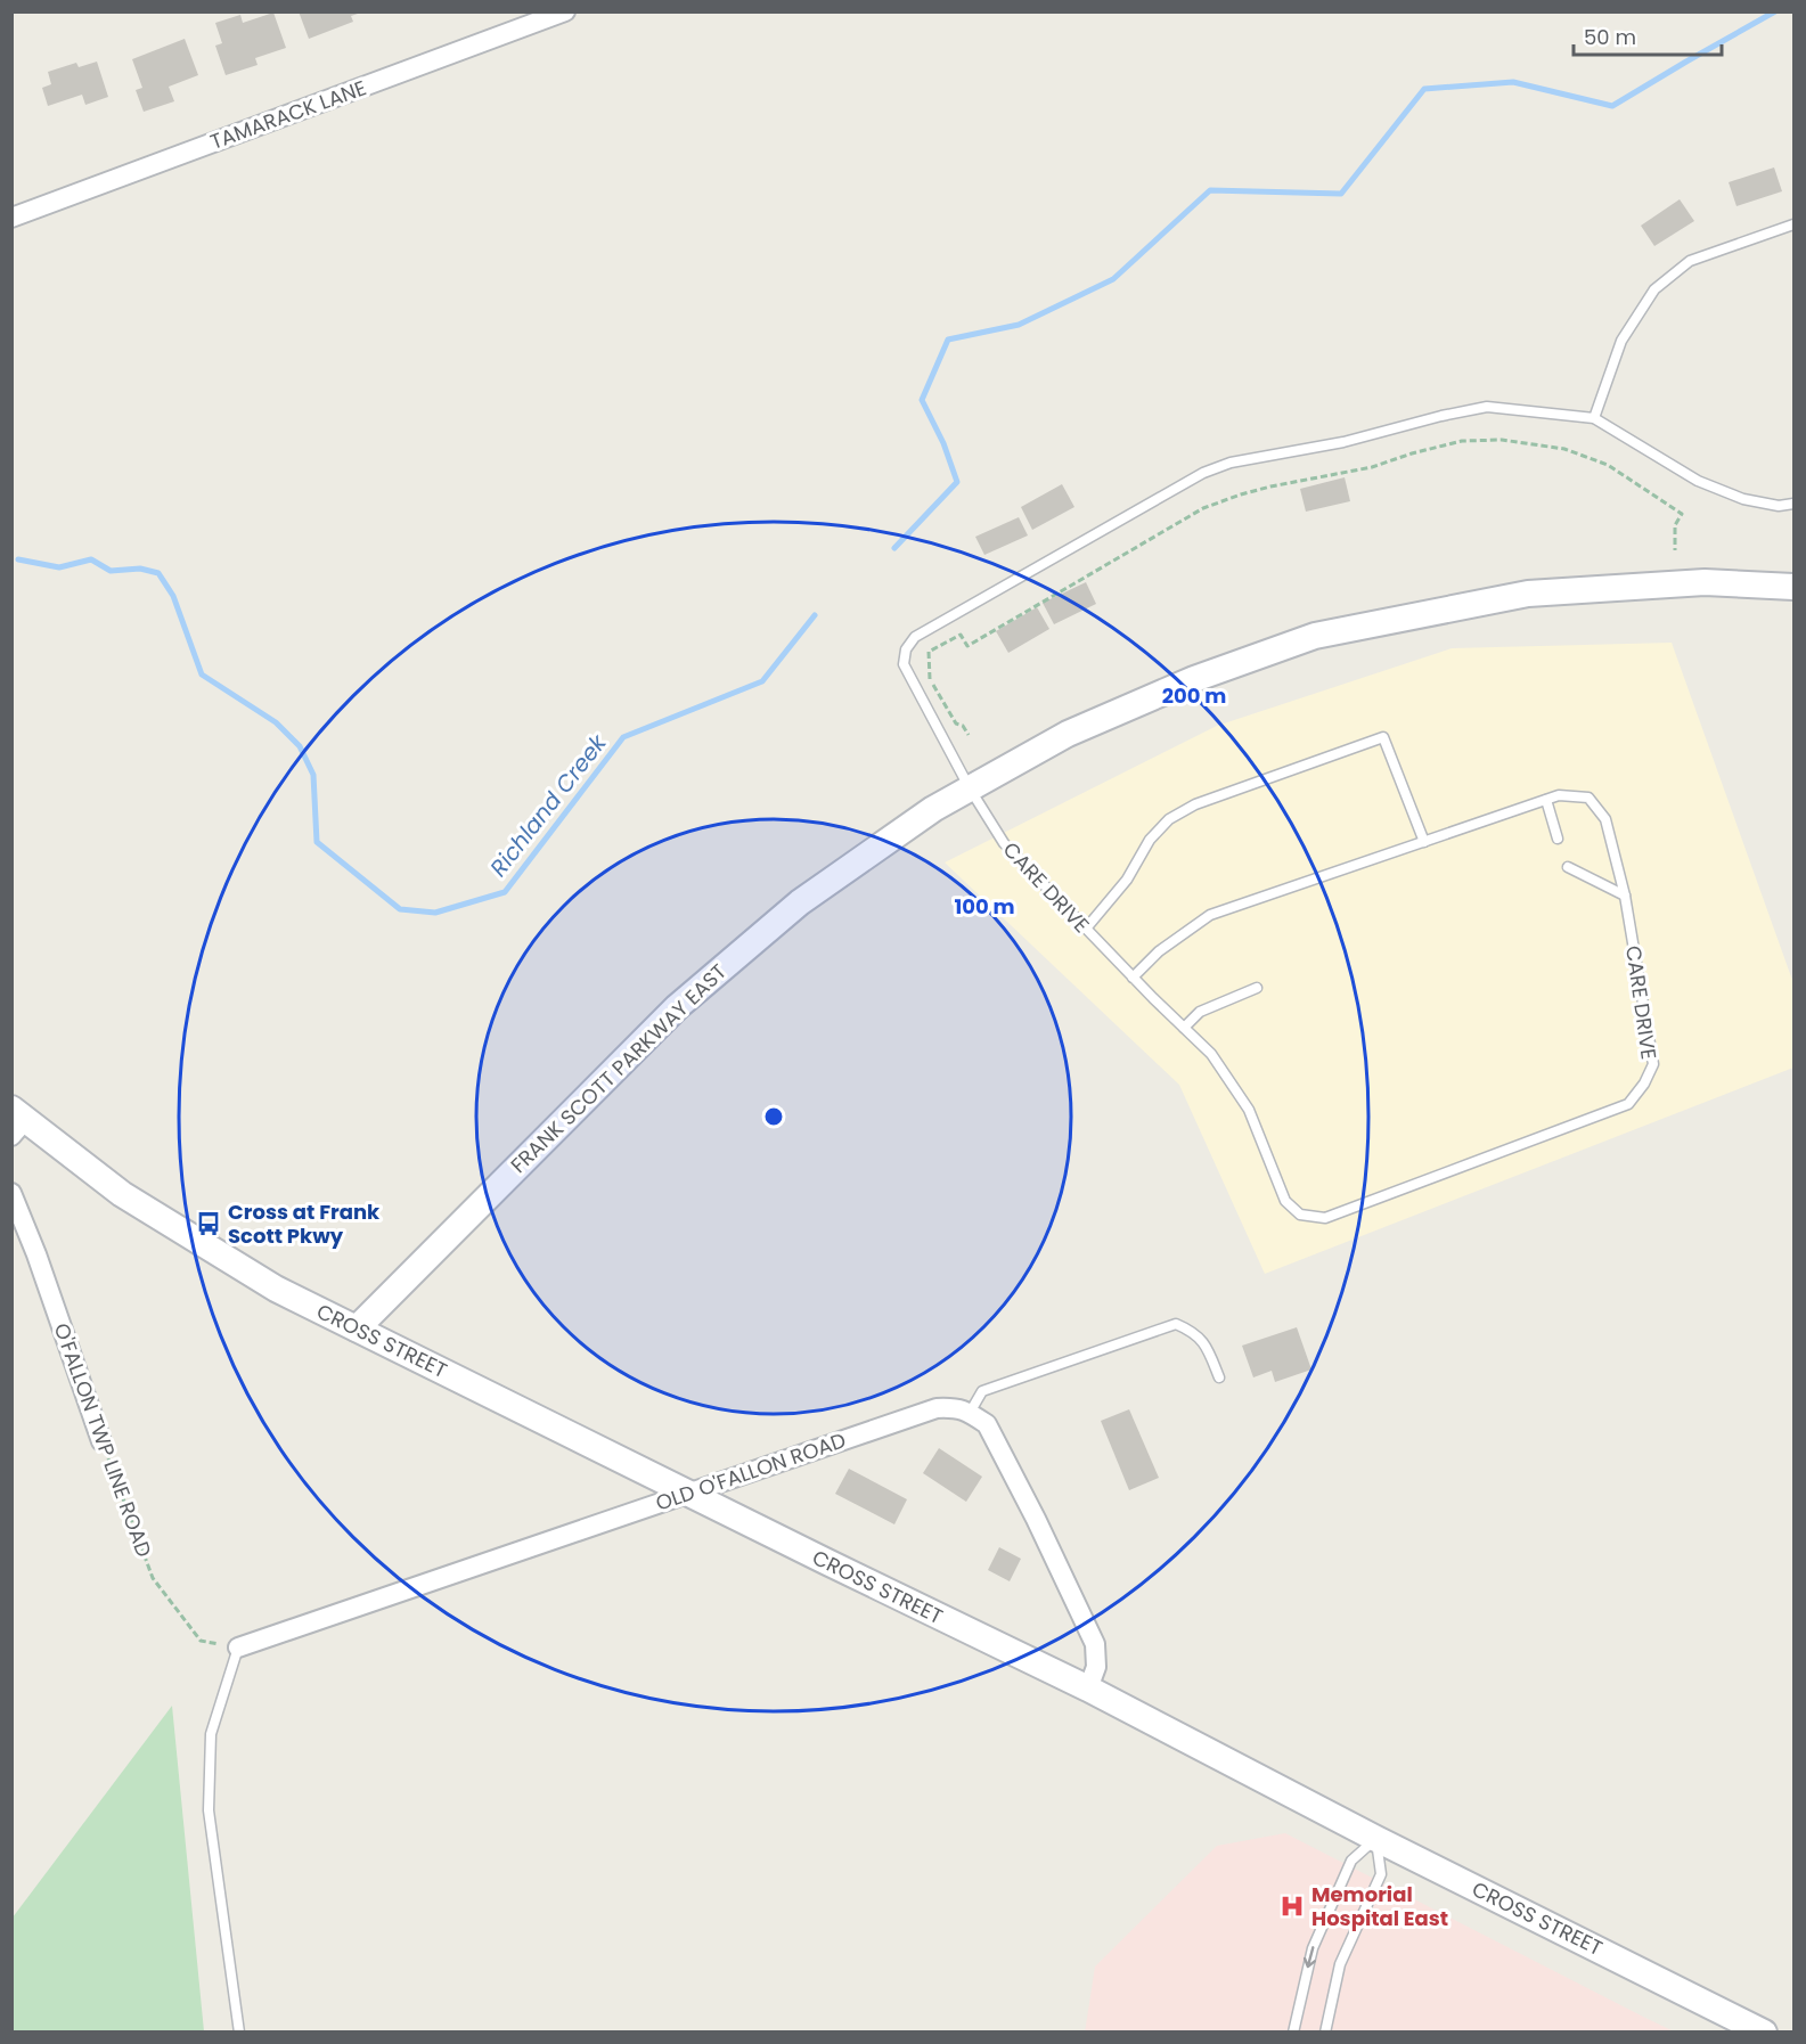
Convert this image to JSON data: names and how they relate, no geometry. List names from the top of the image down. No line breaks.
{"streets":{"main road":["FRANK SCOTT PARKWAY EAST","CROSS STREET"],"street":["TAMARACK LANE","O'FALLON TWP LINE ROAD","OLD O'FALLON ROAD"],"lane":["CARE DRIVE"]},"crossings":[["CARE DRIVE","FRANK SCOTT PARKWAY EAST"],["FRANK SCOTT PARKWAY EAST","CROSS STREET"],["CROSS STREET","OLD O'FALLON ROAD"],["O'FALLON TWP LINE ROAD","OLD O'FALLON ROAD"]],"water":["Richland Creek"],"places":{"bus stop":["Cross at Frank Scott Pkwy"],"hospital":["Memorial Hospital East"]},"scale_bar":"50 m","rings":["200 m","100 m"]}
